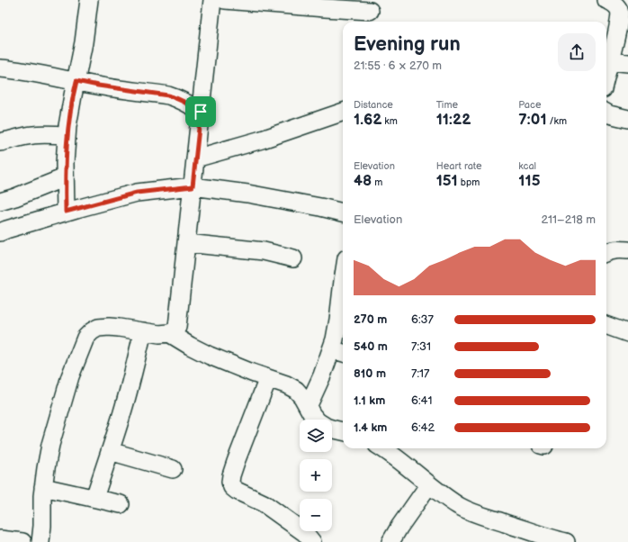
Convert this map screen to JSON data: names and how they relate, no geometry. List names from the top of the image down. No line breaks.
{"page":{"heading":["Evening run","21:55 · 6 × 270 m"],"stats":[["Distance","1.62 km"],["Time","11:22"],["Pace","7:01 /km"],["Elevation","48 m"],["Heart rate","151 bpm"],["kcal","115"]],"chart":["Elevation","211–218 m"],"list":[{"name":"270 m","note":"6:37"},{"name":"540 m","note":"7:31"},{"name":"810 m","note":"7:17"},{"name":"1.1 km","note":"6:41"},{"name":"1.4 km","note":"6:42"}],"map_buttons":["+","−"]}}
